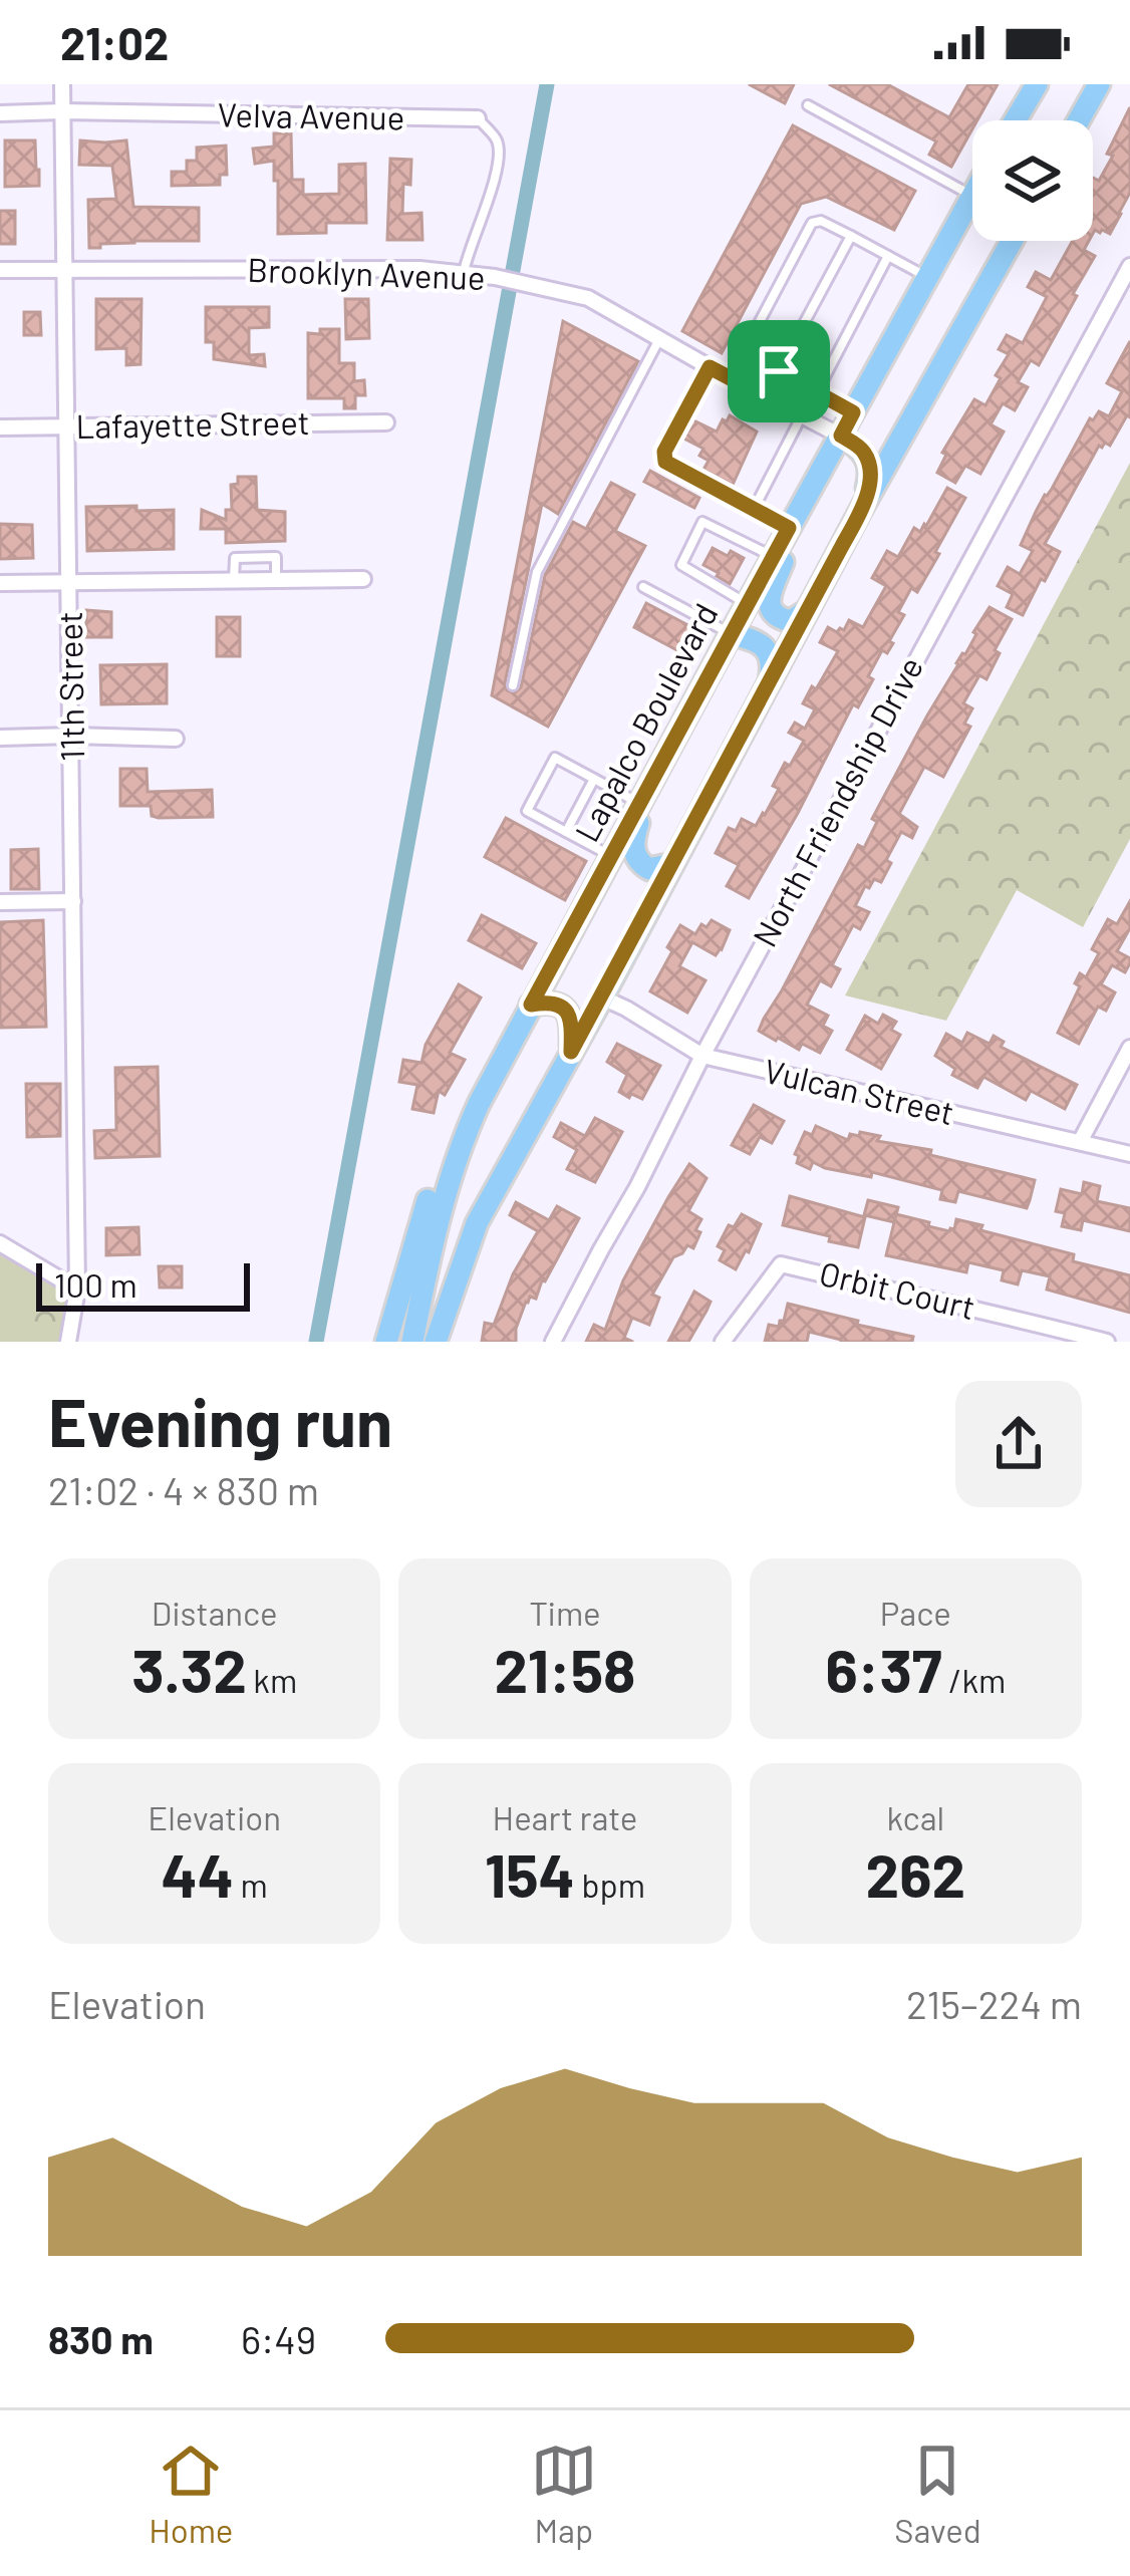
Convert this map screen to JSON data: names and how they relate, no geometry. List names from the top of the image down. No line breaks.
{"streets":{"main road":["Lapalco Boulevard"],"street":["Velva Avenue","Brooklyn Avenue","Lafayette Street","11th Street","North Friendship Drive","Vulcan Street","Orbit Court"]},"crossings":[["Velva Avenue","11th Street"],["Brooklyn Avenue","11th Street"],["Brooklyn Avenue","Lapalco Boulevard"],["Lafayette Street","11th Street"],["North Friendship Drive","Vulcan Street"]],"scale_bar":"100 m","page":{"status":"21:02","scale":"100 m","heading":["Evening run","21:02 · 4 × 830 m"],"stats":[["Distance","3.32 km"],["Time","21:58"],["Pace","6:37 /km"],["Elevation","44 m"],["Heart rate","154 bpm"],["kcal","262"]],"chart":["Elevation","215–224 m"],"list":[{"name":"830 m","note":"6:49"}],"tabs":["Home","Map","Saved"]}}
